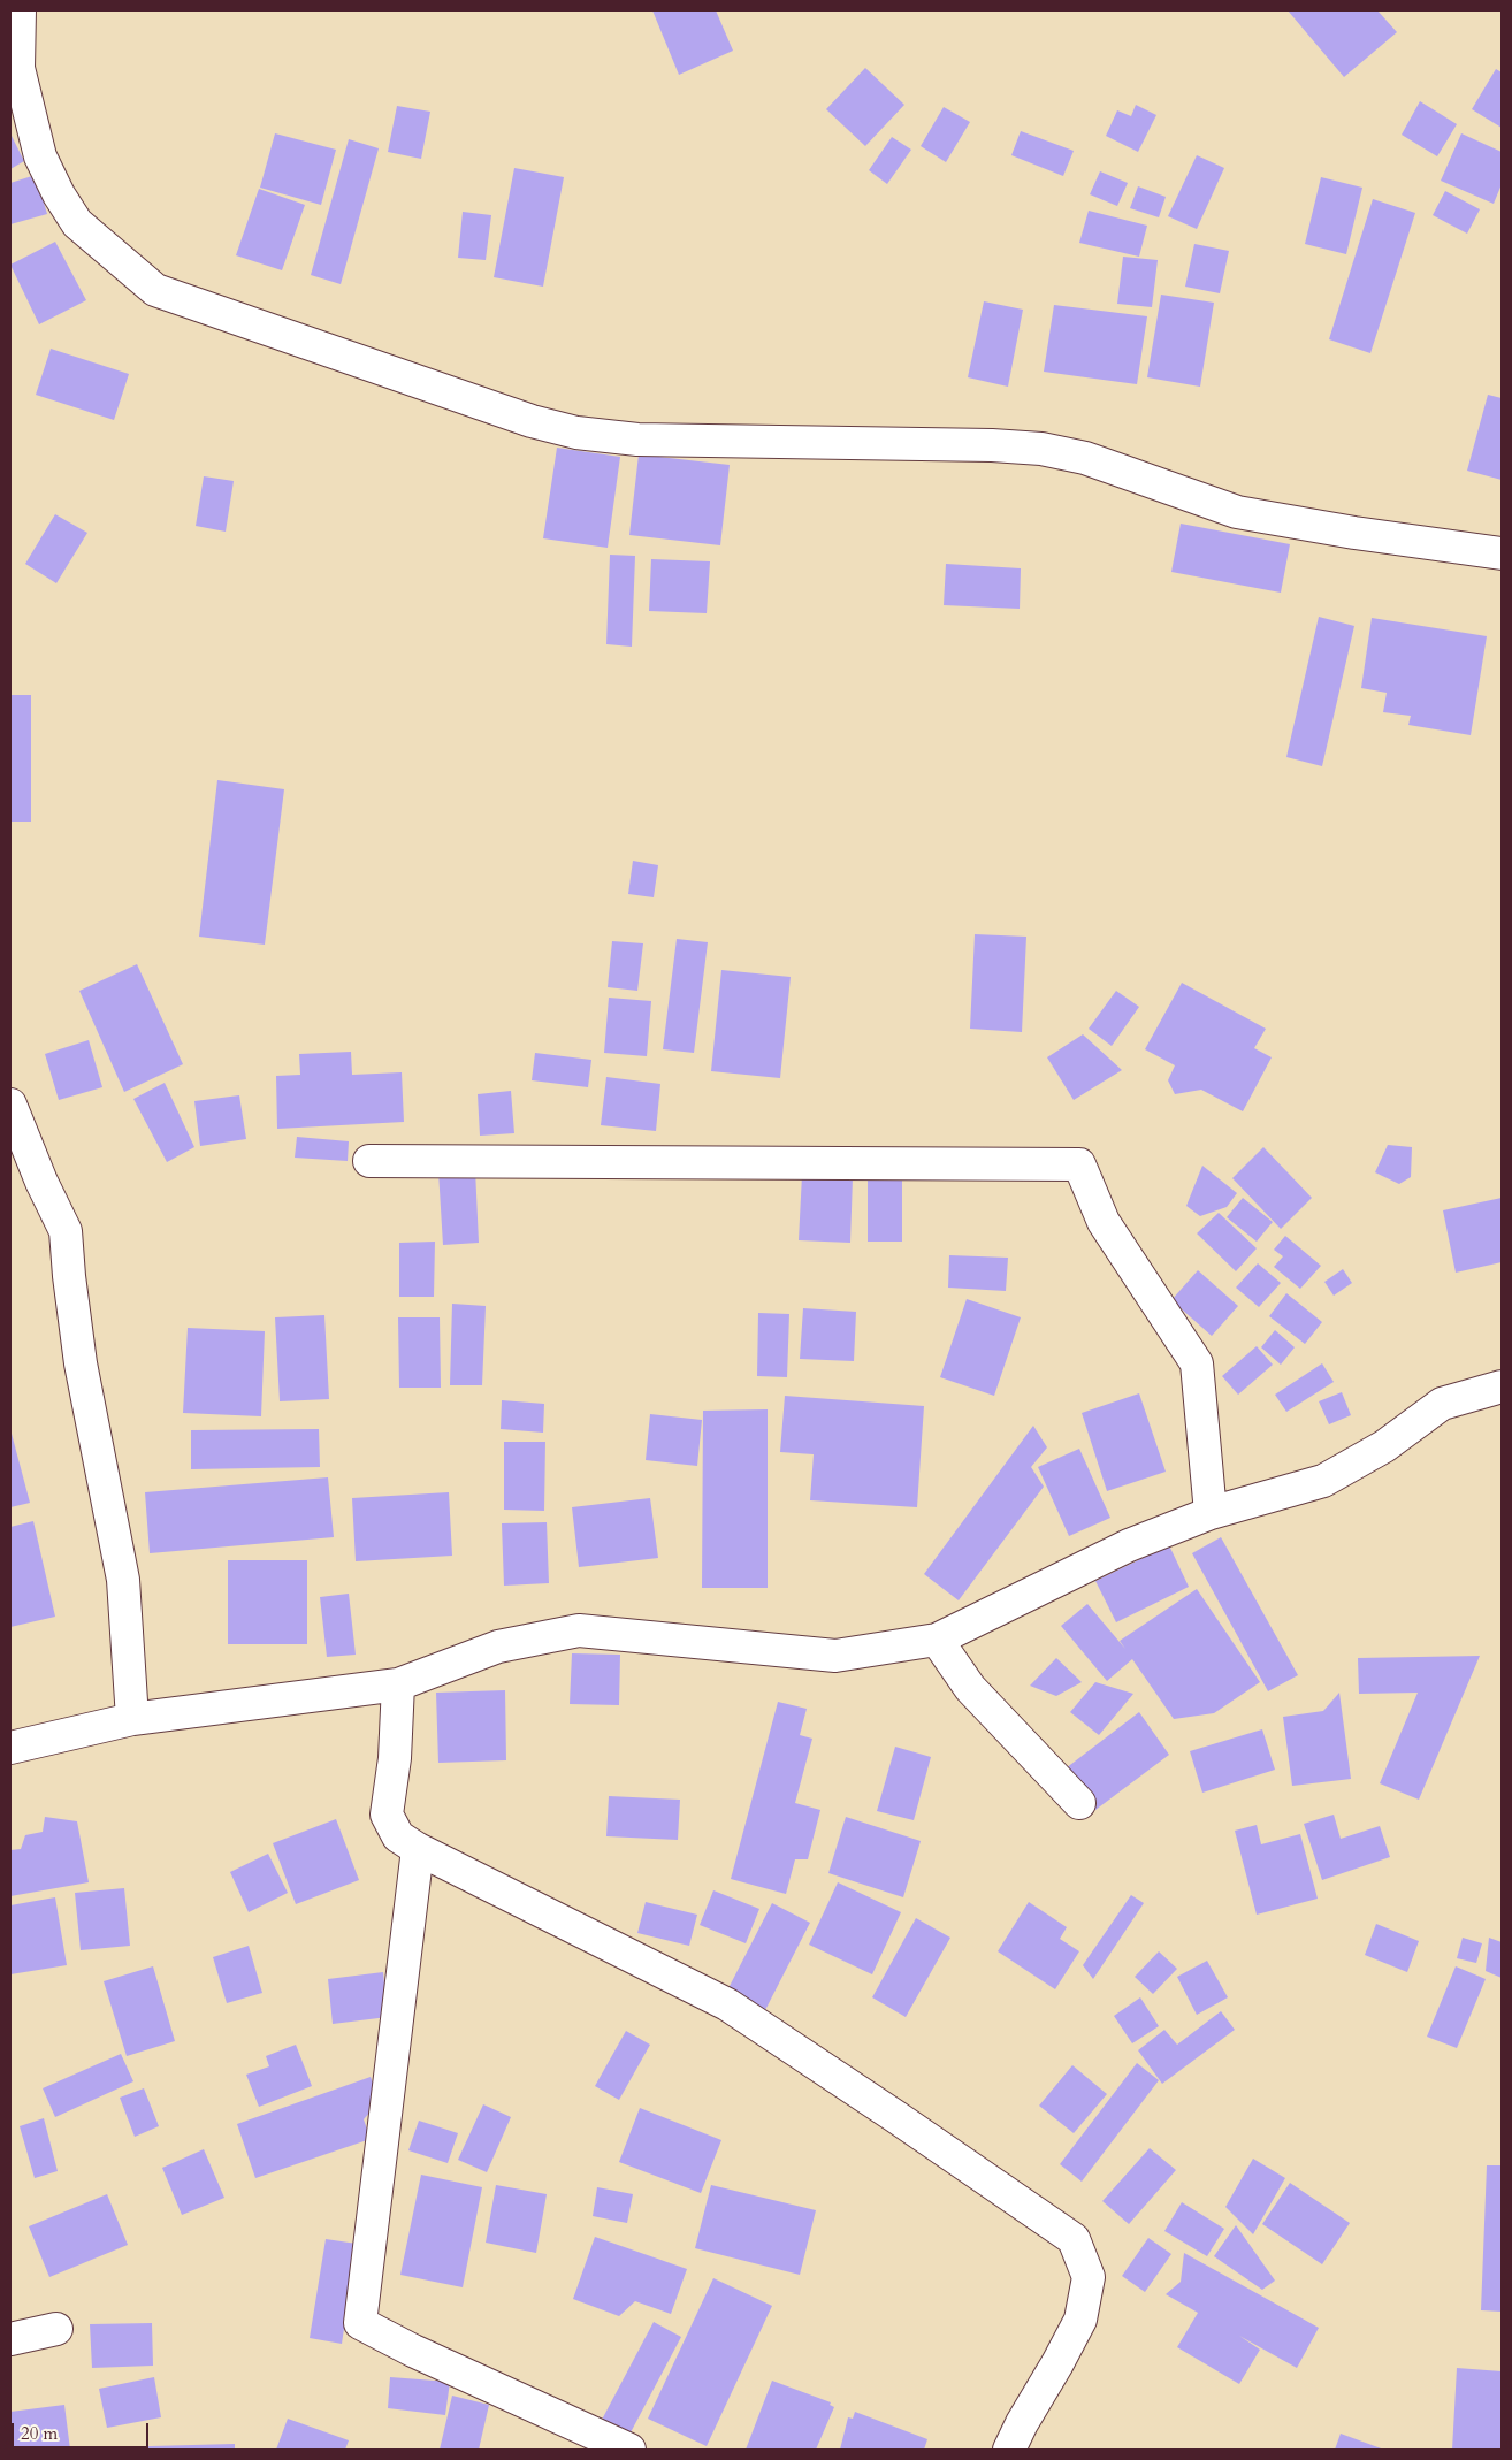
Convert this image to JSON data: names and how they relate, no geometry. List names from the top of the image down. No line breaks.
{"scale_bar":"20 m"}
